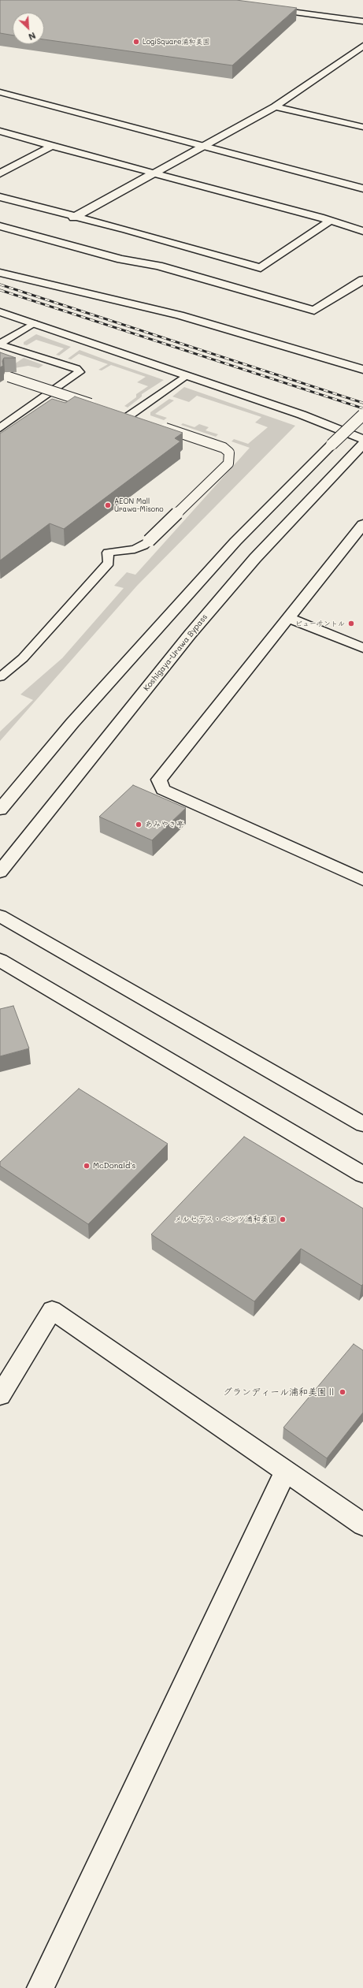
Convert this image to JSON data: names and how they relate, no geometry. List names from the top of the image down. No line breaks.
{"streets":{"main road":["Koshigaya-Urawa Bypass"]},"places":["LogiSquare浦和美園","AEON Mall Urawa-Misono","ビューサントル","あみやき亭","McDonald's","メルセデス・ベンツ浦和美園","グランディール浦和美園Ⅱ"],"north":"bottom right"}
